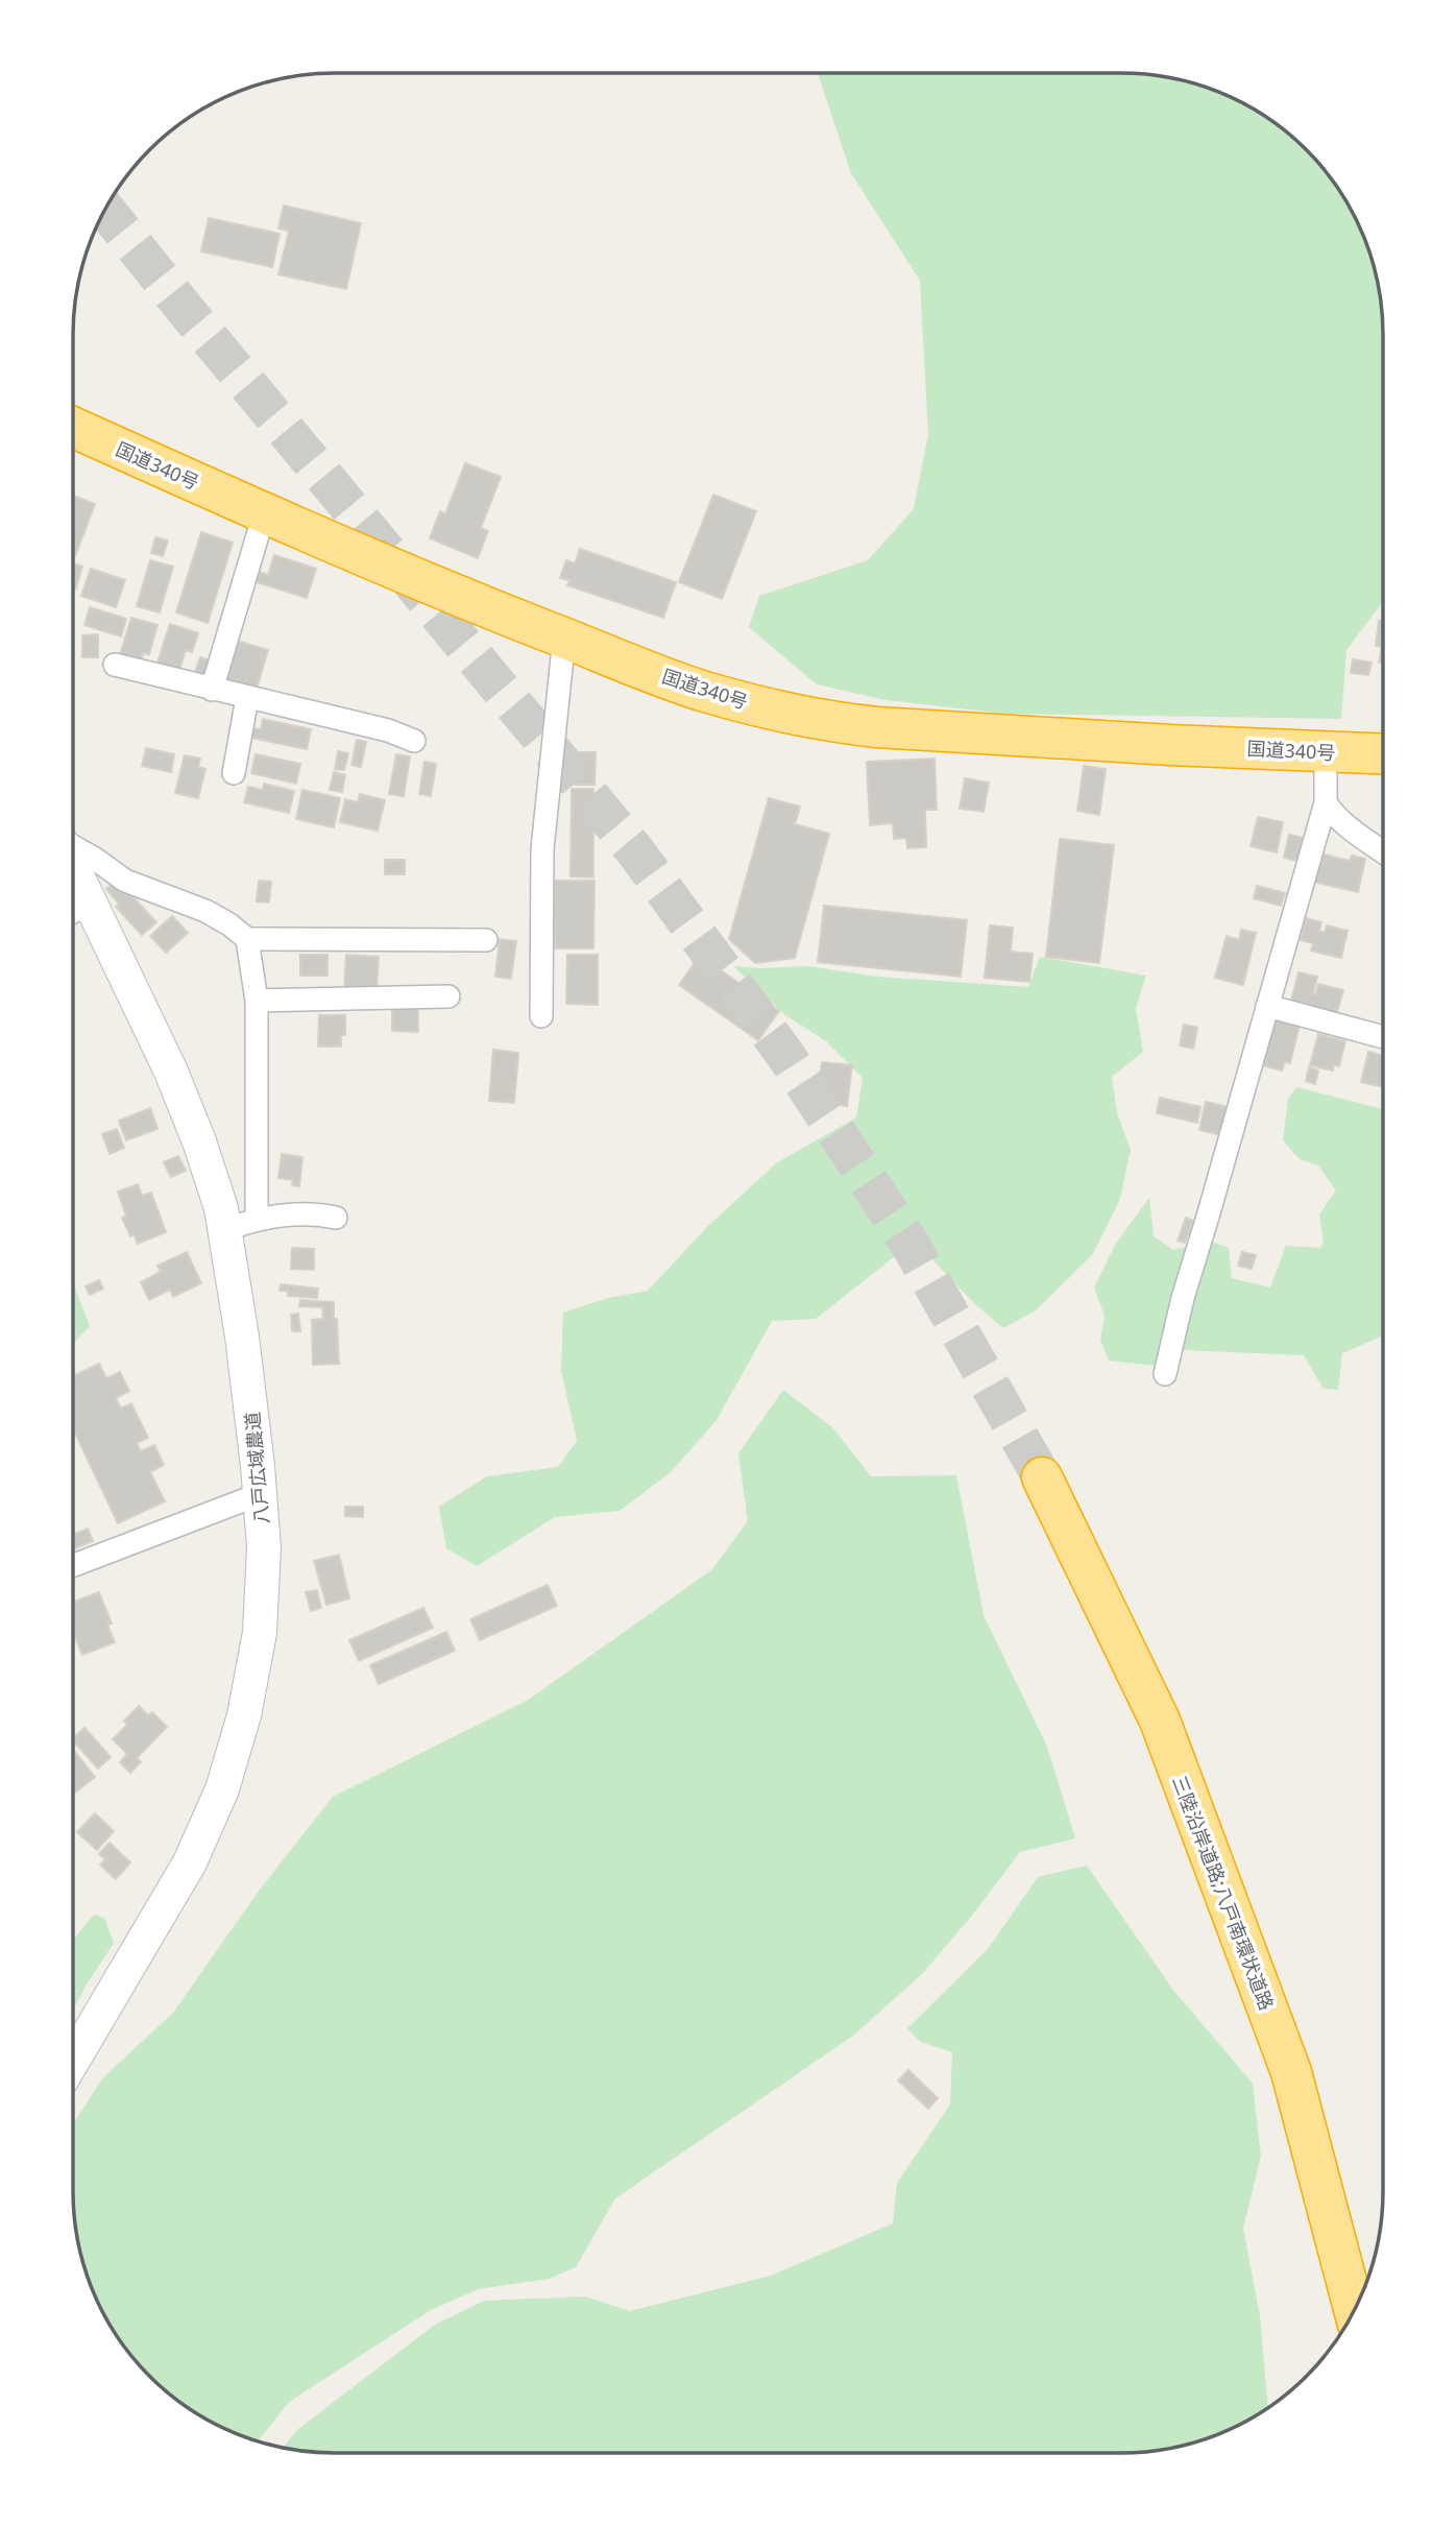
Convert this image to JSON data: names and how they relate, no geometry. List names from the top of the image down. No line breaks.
{"streets":{"highway":["国道340号","三陸沿岸道路;八戸南環状道路"],"street":["八戸広域農道"]}}
